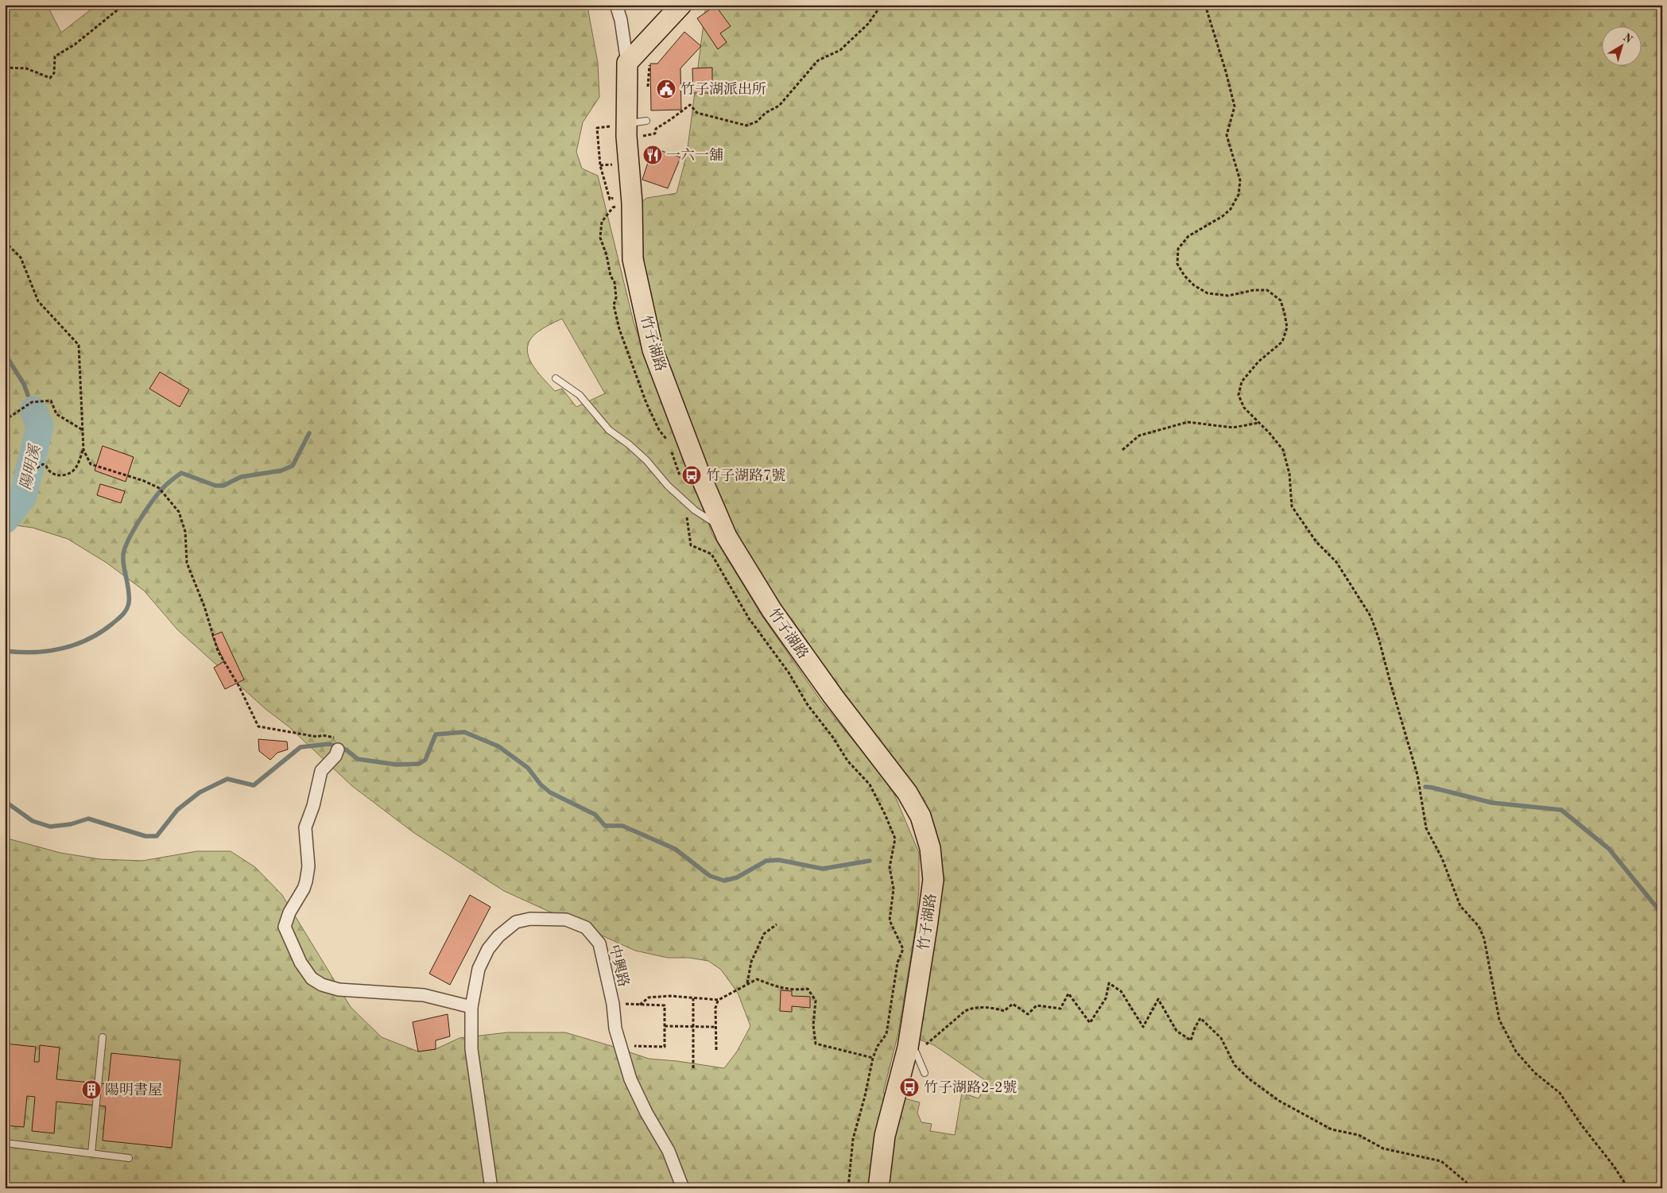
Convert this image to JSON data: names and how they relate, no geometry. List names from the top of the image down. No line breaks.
{"streets":{"main road":["竹子湖路"],"street":["中興路"]},"water":["陽明溪"],"places":{"public building":["竹子湖派出所"],"restaurant":["一六一舖"],"bus stop":["竹子湖路7號","竹子湖路2-2號"],"building":["陽明書屋"]},"north":"top right"}
